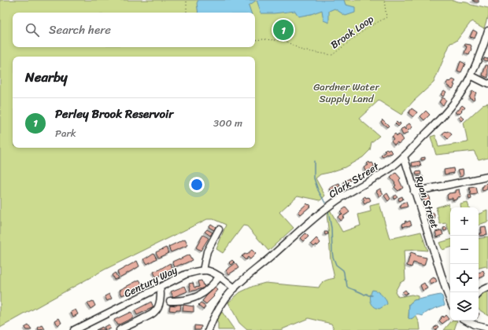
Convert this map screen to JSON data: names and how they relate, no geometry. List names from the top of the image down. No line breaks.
{"streets":{"street":["Clark Street","Ryan Street","Century Way"],"path":["Brook Loop"]},"crossings":[["Clark Street","Ryan Street"]],"parks":["Gardner Water Supply Land"],"page":{"search":"Search here","pins":"1","heading":"Nearby","list":[{"mark":"1","name":"Perley Brook Reservoir","note":"Park","value":"300 m"}],"map_buttons":["+","−"]}}
